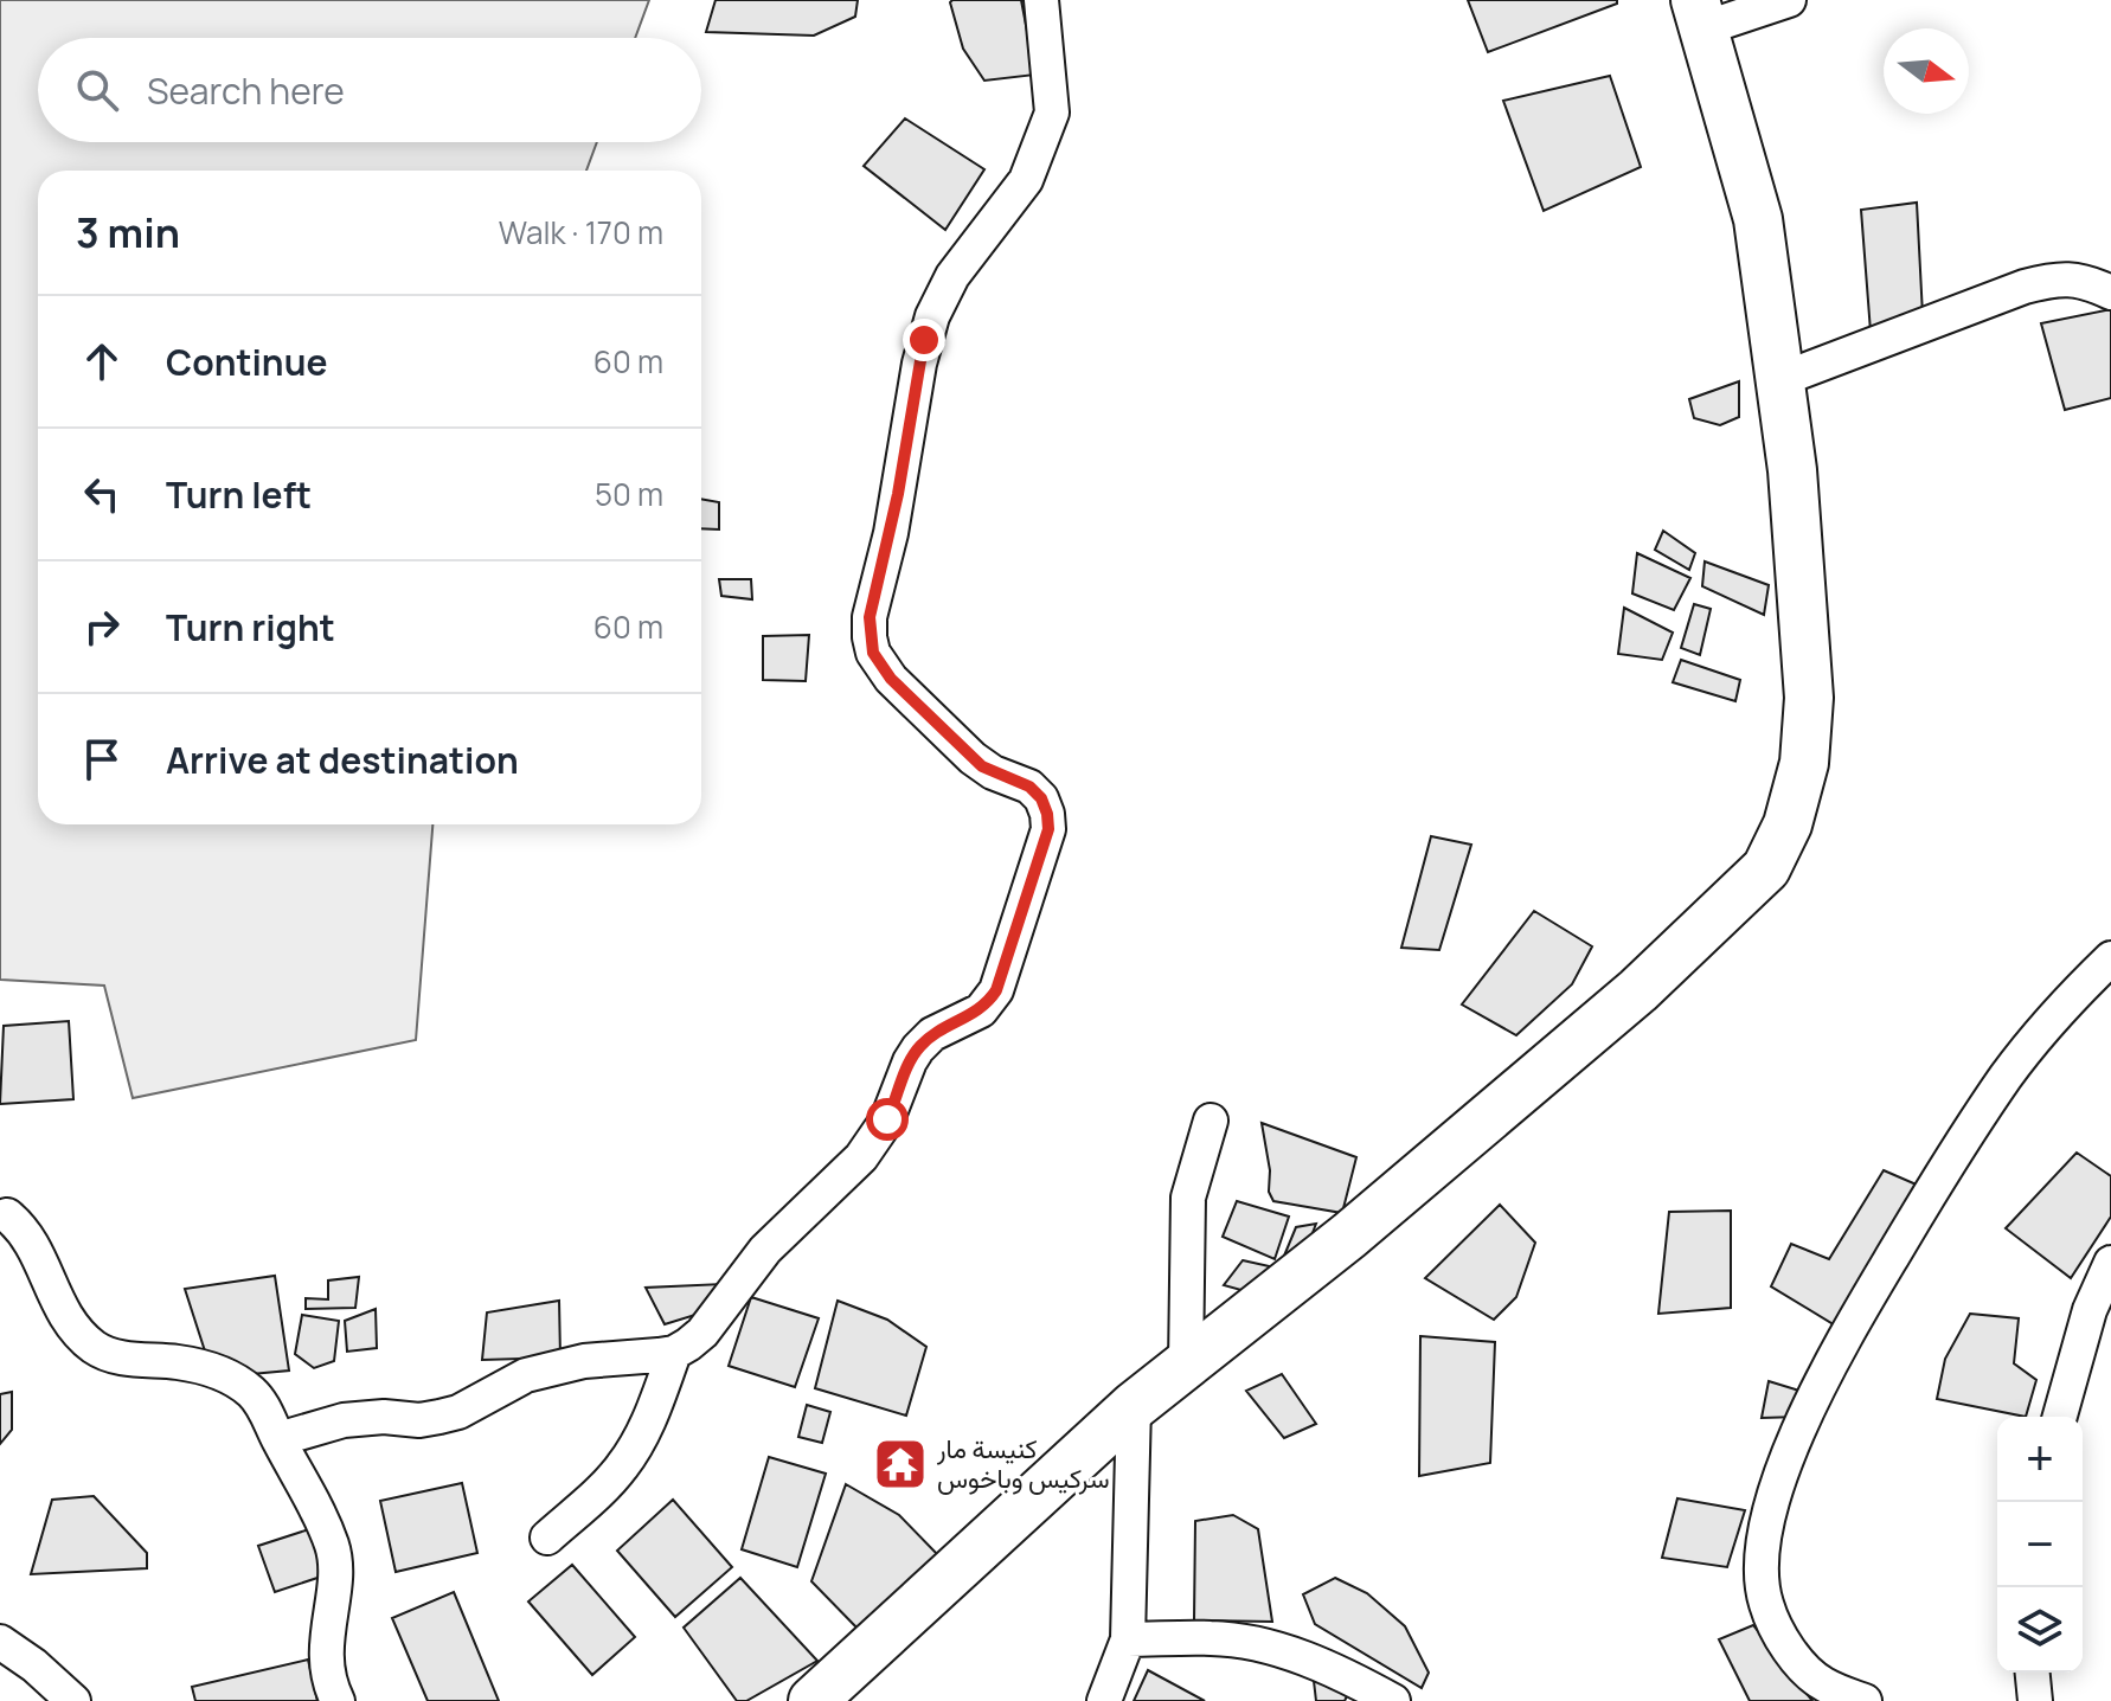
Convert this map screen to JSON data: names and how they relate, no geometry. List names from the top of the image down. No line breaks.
{"places":{"temple":["كنيسة مار سركيس وباخوس"]},"north":"right","page":{"search":"Search here","heading":["3 min","Walk · 170 m"],"list":[["Continue","60 m"],["Turn left","50 m"],["Turn right","60 m"],"Arrive at destination"],"map_buttons":["+","−"]}}
